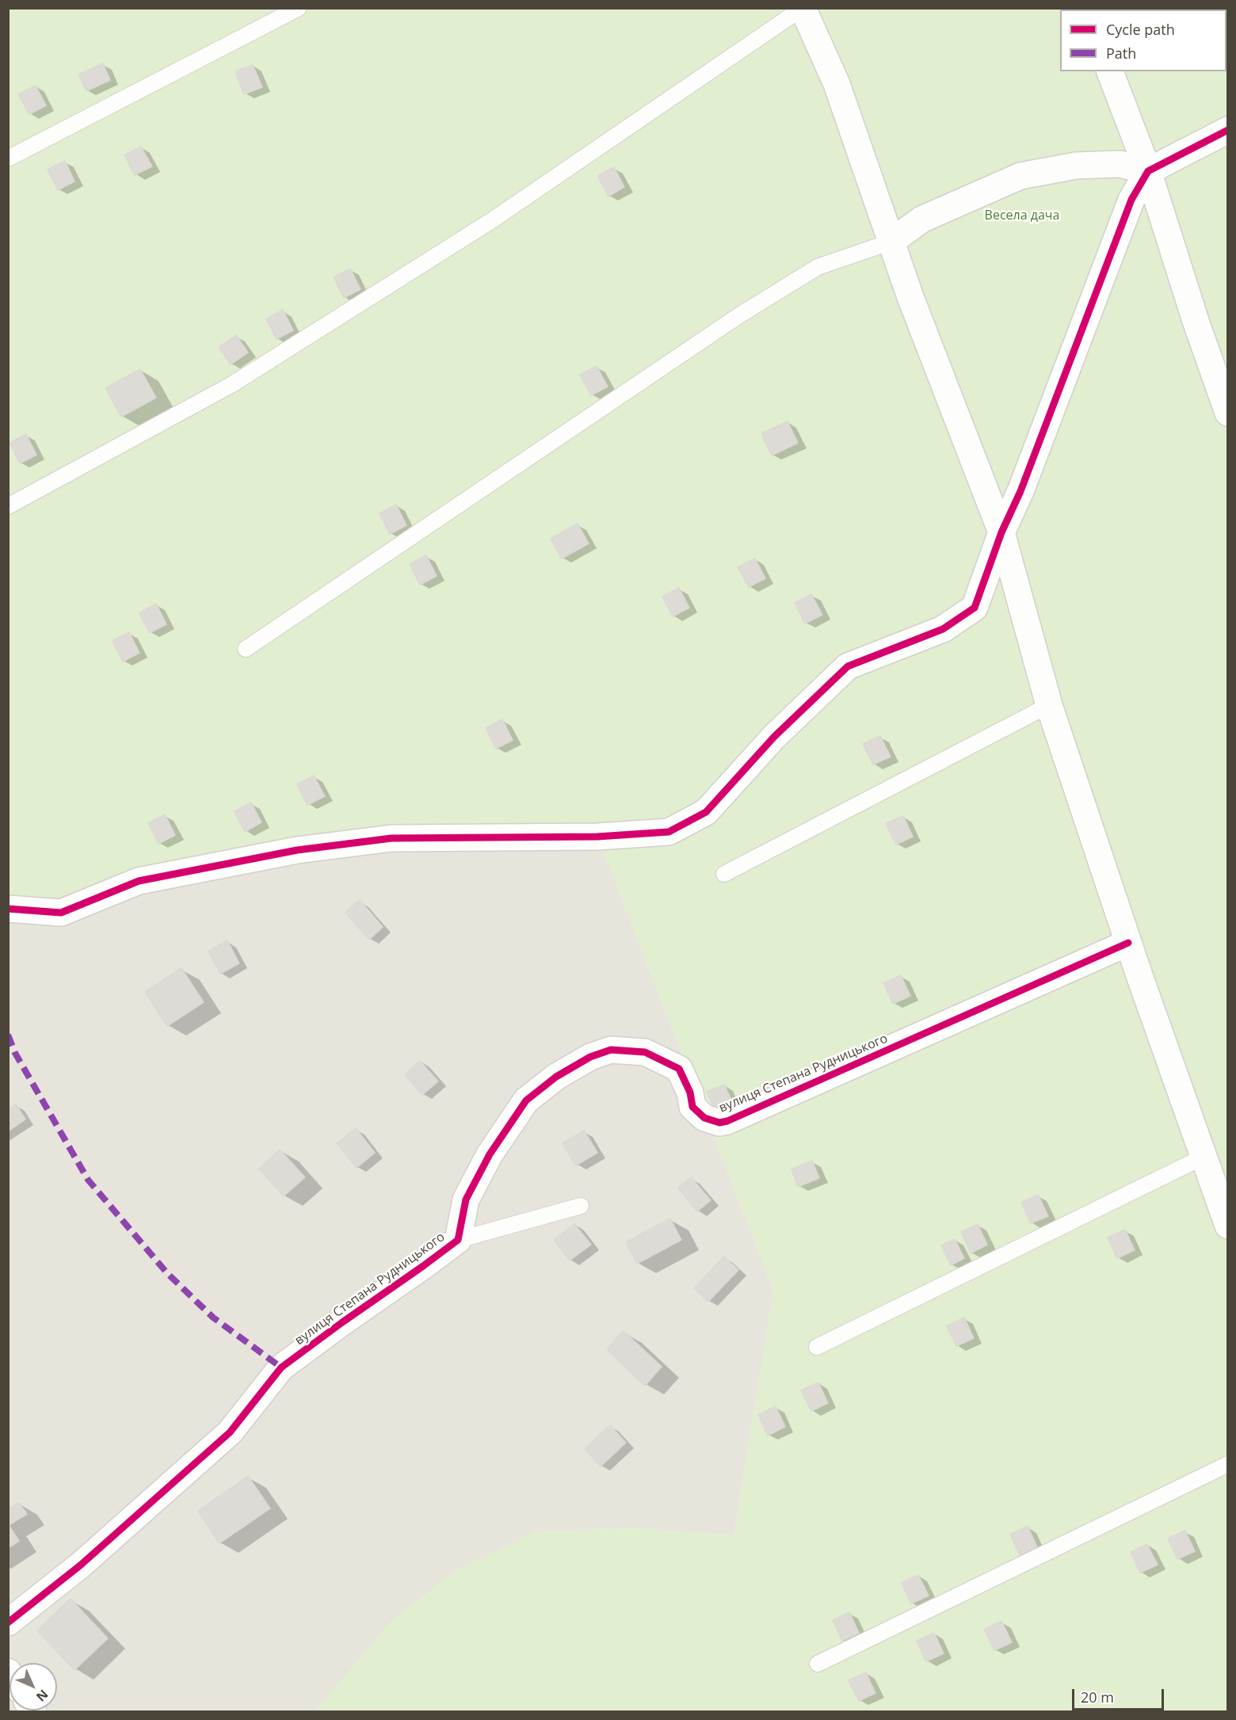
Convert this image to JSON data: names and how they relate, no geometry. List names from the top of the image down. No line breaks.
{"streets":{"street":["вулиця Степана Рудницького"]},"parks":["Весела дача"],"legend":["Cycle path","Path"],"scale_bar":"20 m","north":"bottom right"}
